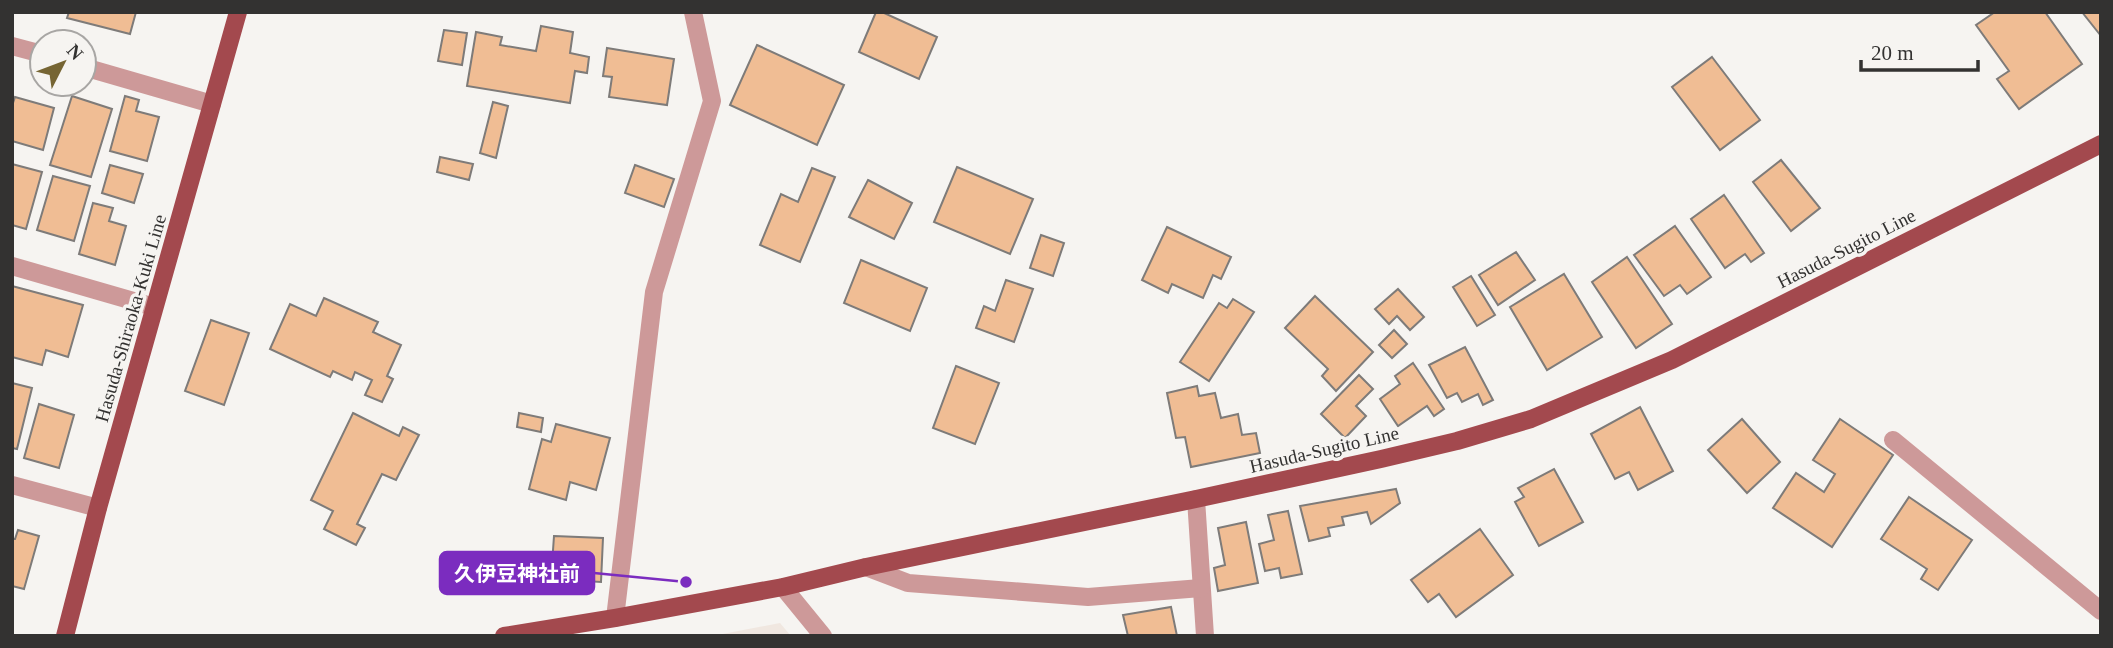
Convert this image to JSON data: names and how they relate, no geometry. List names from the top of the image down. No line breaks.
{"streets":{"main road":["Hasuda-Sugito Line","Hasuda-Shiraoka-Kuki Line"]},"places":["久伊豆神社前"],"scale_bar":"20 m","north":"top right"}
